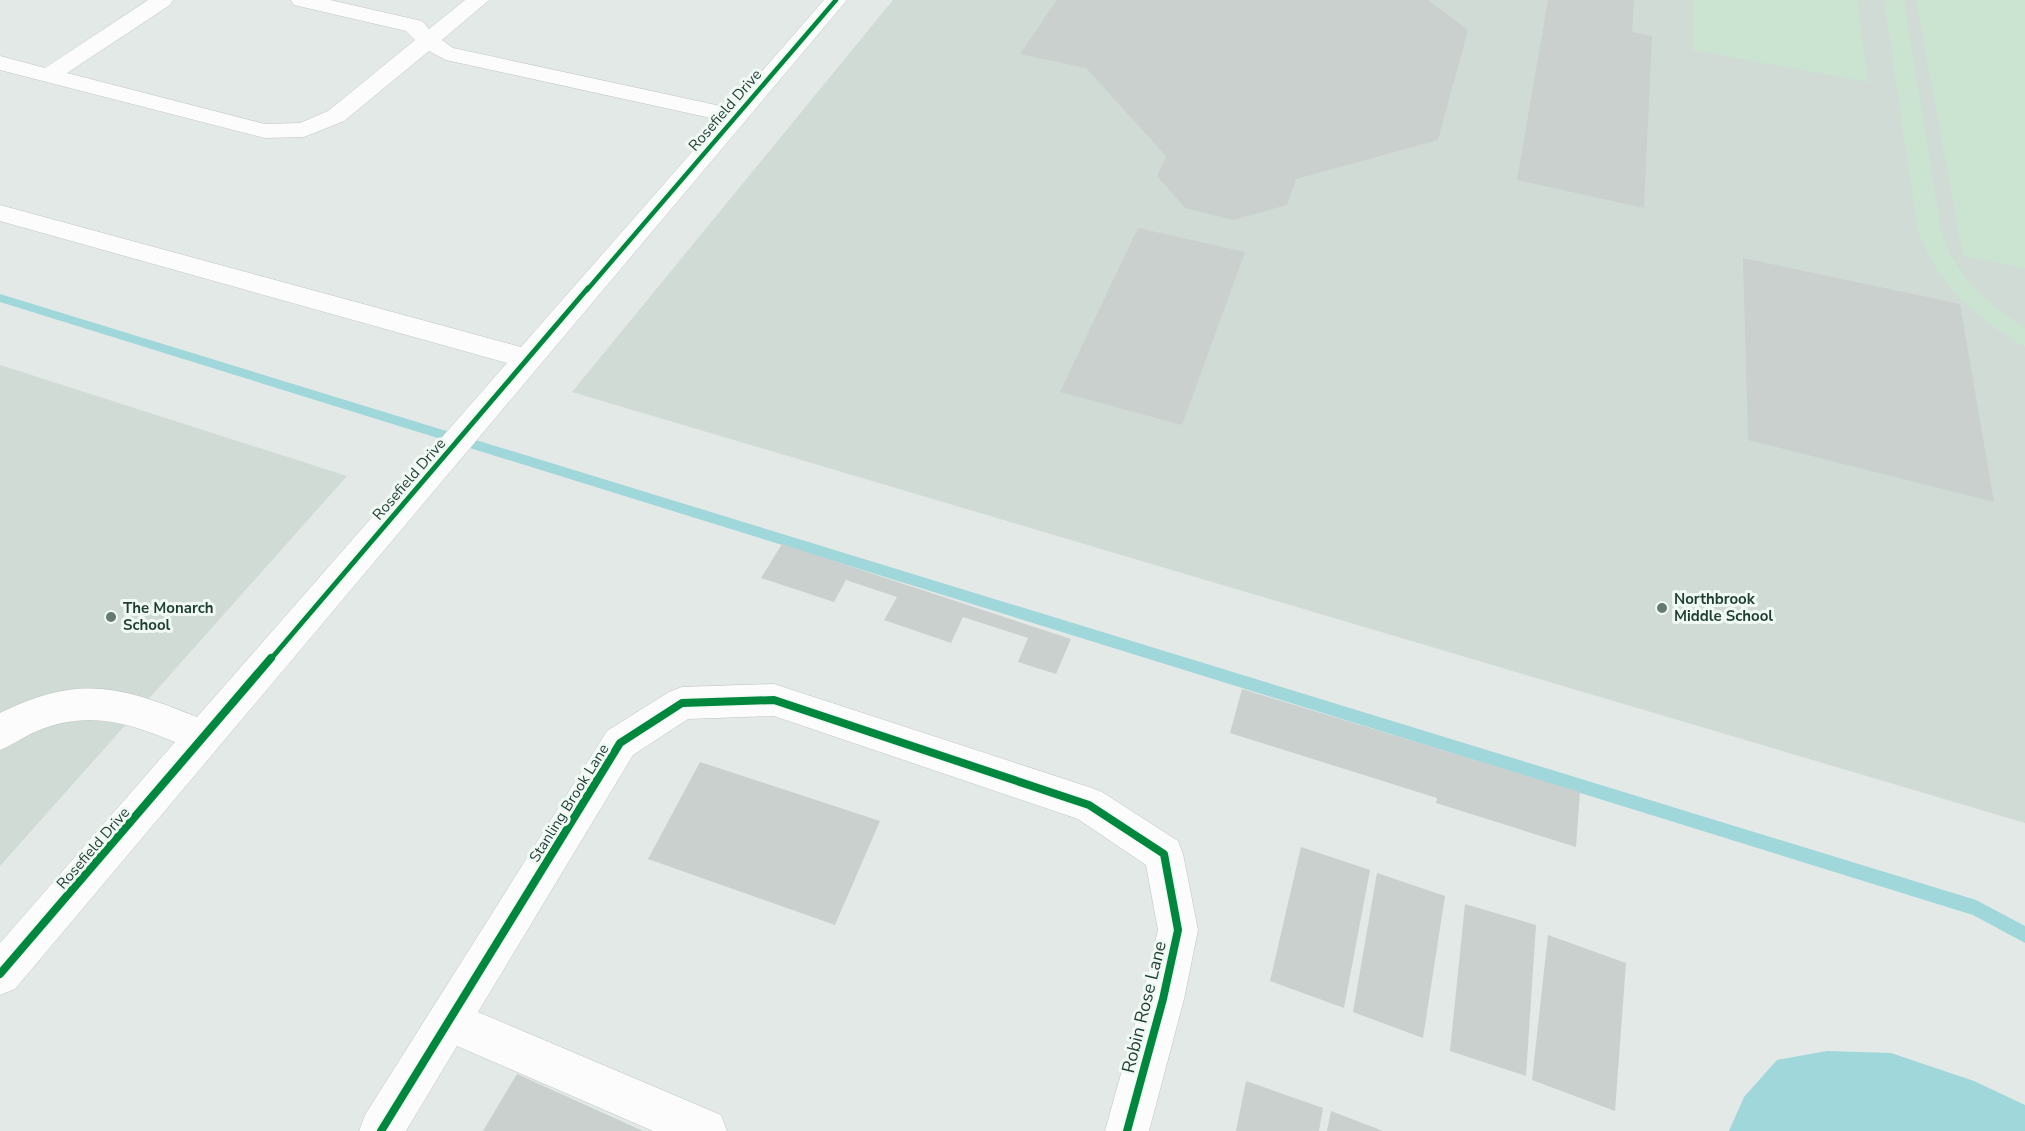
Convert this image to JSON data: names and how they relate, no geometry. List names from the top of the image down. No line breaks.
{"streets":{"street":["Rosefield Drive","Stanling Brook Lane","Robin Rose Lane"]},"crossings":[["Stanling Brook Lane","Robin Rose Lane"]],"places":["Northbrook Middle School","The Monarch School"]}
